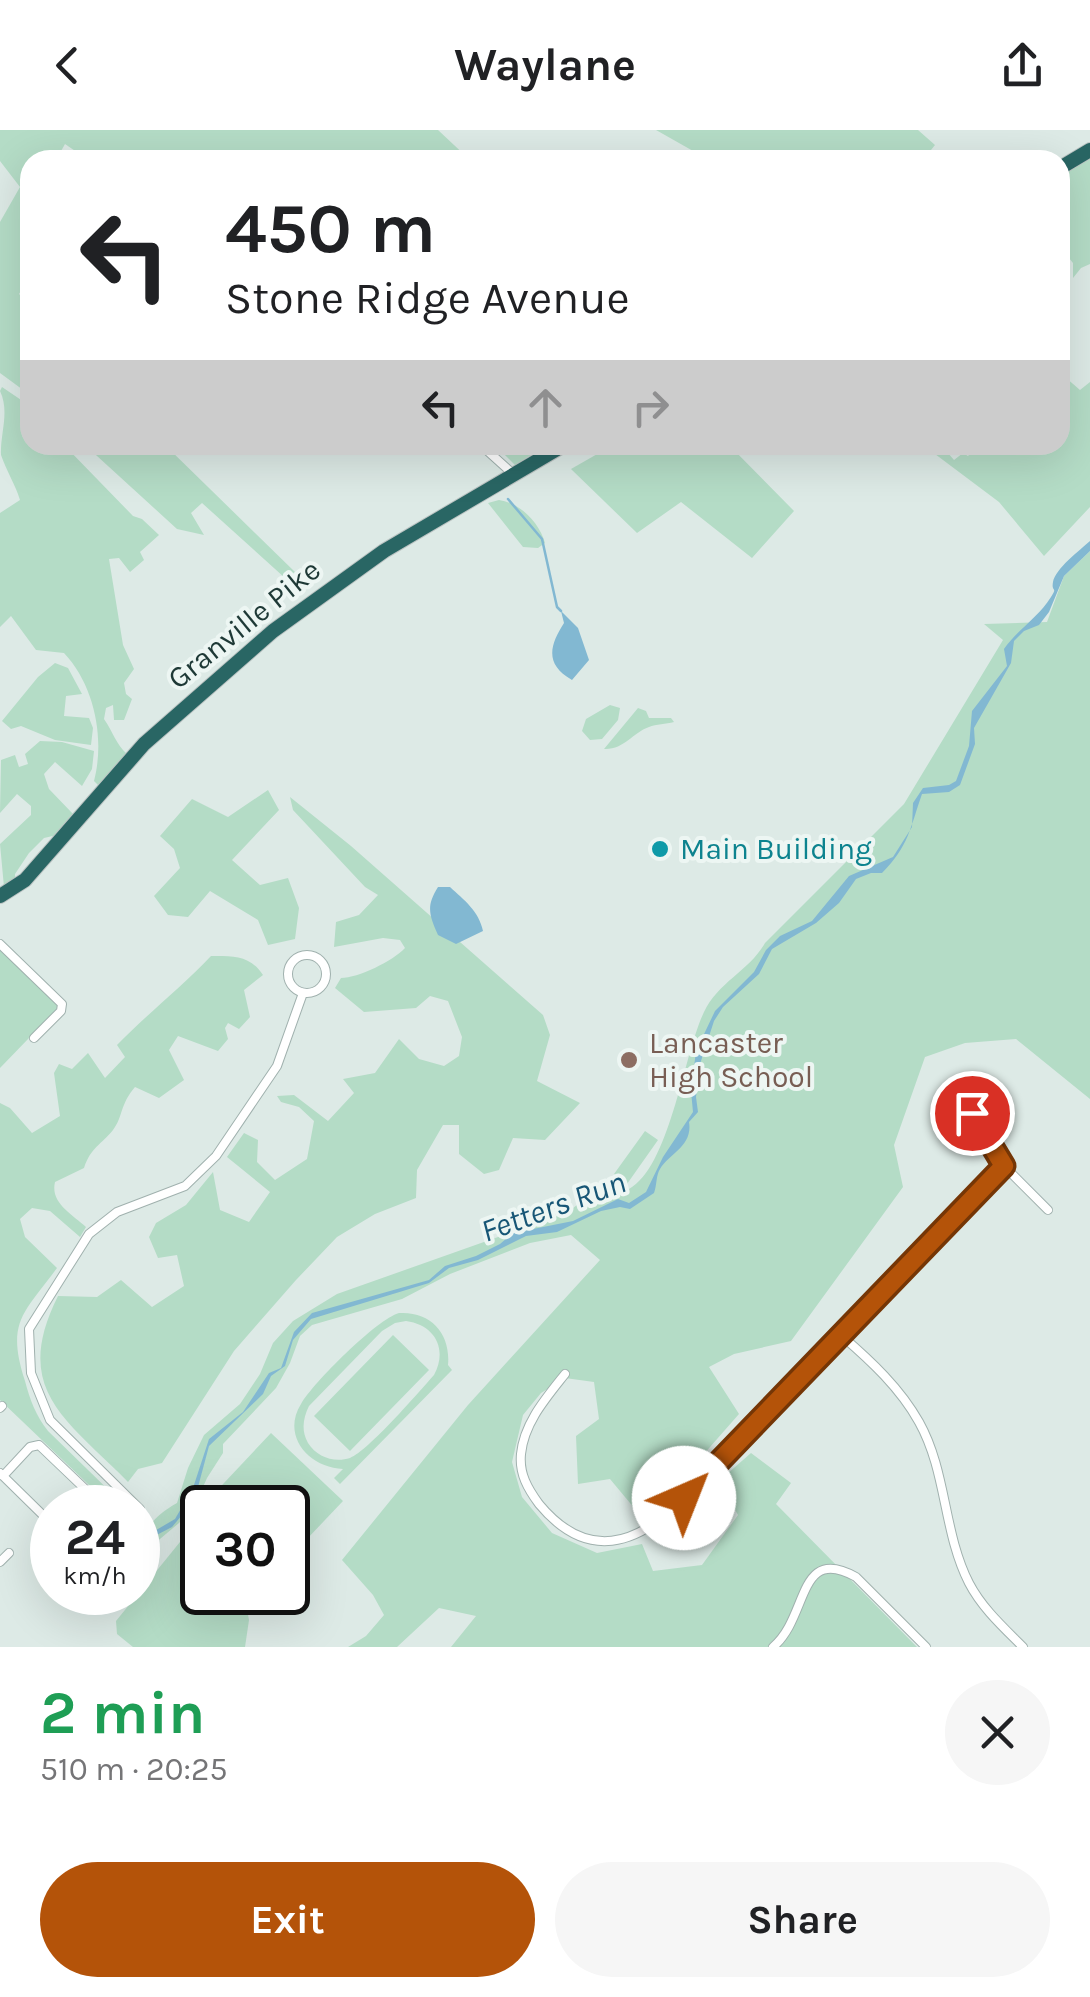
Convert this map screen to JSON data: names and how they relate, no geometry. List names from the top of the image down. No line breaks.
{"streets":{"highway":["Granville Pike"]},"water":["Fetters Run"],"places":["Main Building","Lancaster High School"],"page":{"header":"Waylane","turn":["450 m","Stone Ridge Avenue"],"speed":"24 km/h","limit":"30","heading":["2 min","510 m · 20:25"],"buttons":["Exit","Share"]}}
